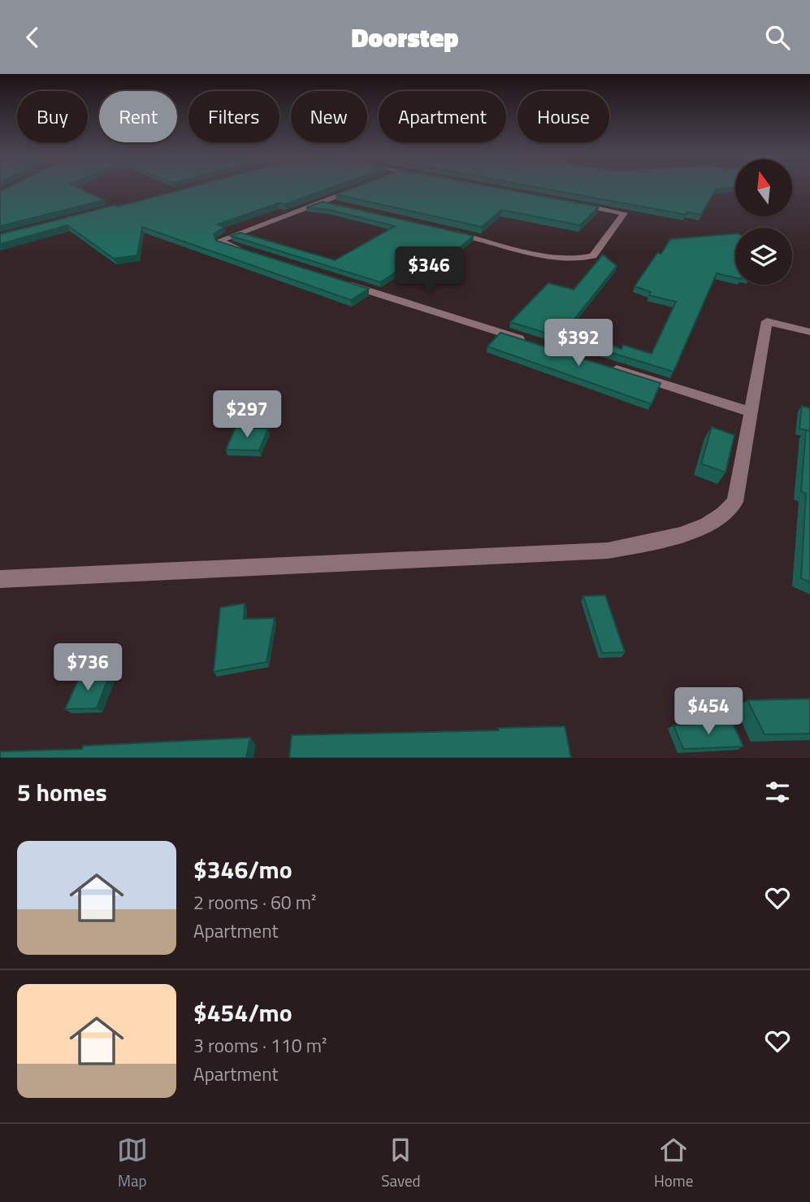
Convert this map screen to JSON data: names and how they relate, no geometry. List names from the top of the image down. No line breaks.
{"north":"top","page":{"header":"Doorstep","chip":["Buy","Rent","Filters","New","Apartment","House"],"price":["$346","$392","$297","$736","$454"],"heading":"5 homes","list":[{"name":"$346/mo","note":"2 rooms · 60 m² · Apartment"},{"name":"$454/mo","note":"3 rooms · 110 m² · Apartment"}],"tabs":["Map","Saved","Home"]}}
